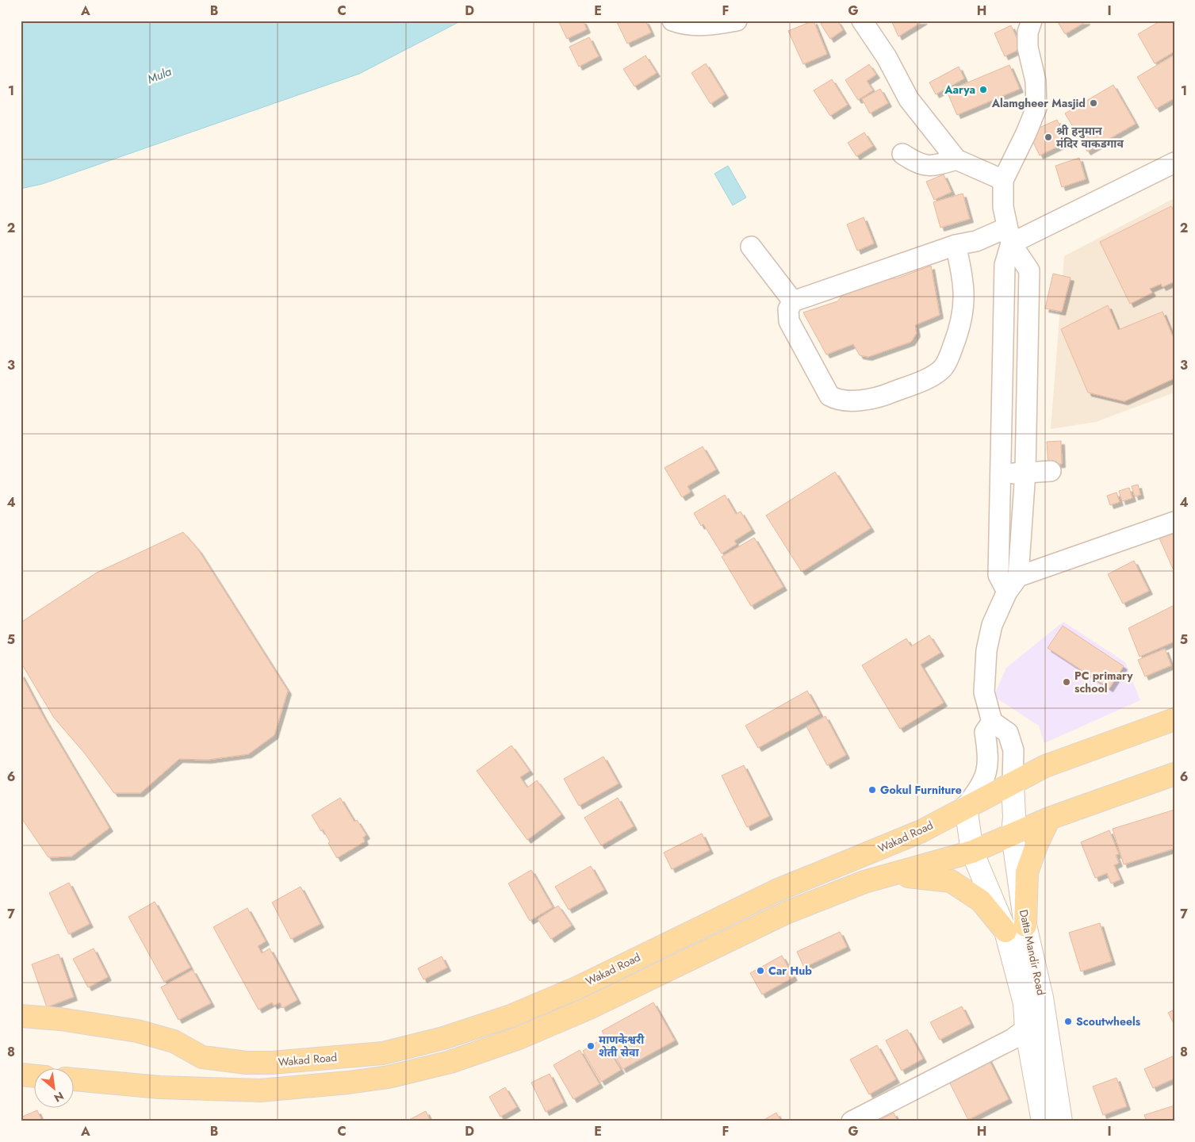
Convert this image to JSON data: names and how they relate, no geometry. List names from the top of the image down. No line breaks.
{"streets":{"main road":["Wakad Road","Datta Mandir Road"]},"crossings":[["Wakad Road","Datta Mandir Road"]],"water":["Mula"],"places":["Aarya","Alamgheer Masjid","श्री हनुमान मंदिर वाकडगाव","PC primary school","Gokul Furniture","Car Hub","Scoutwheels","माणकेश्वरी शेती सेवा"],"north":"bottom right","grid":{"columns":["A","B","C","D","E","F","G","H","I"],"rows":["1","2","3","4","5","6","7","8"]}}
